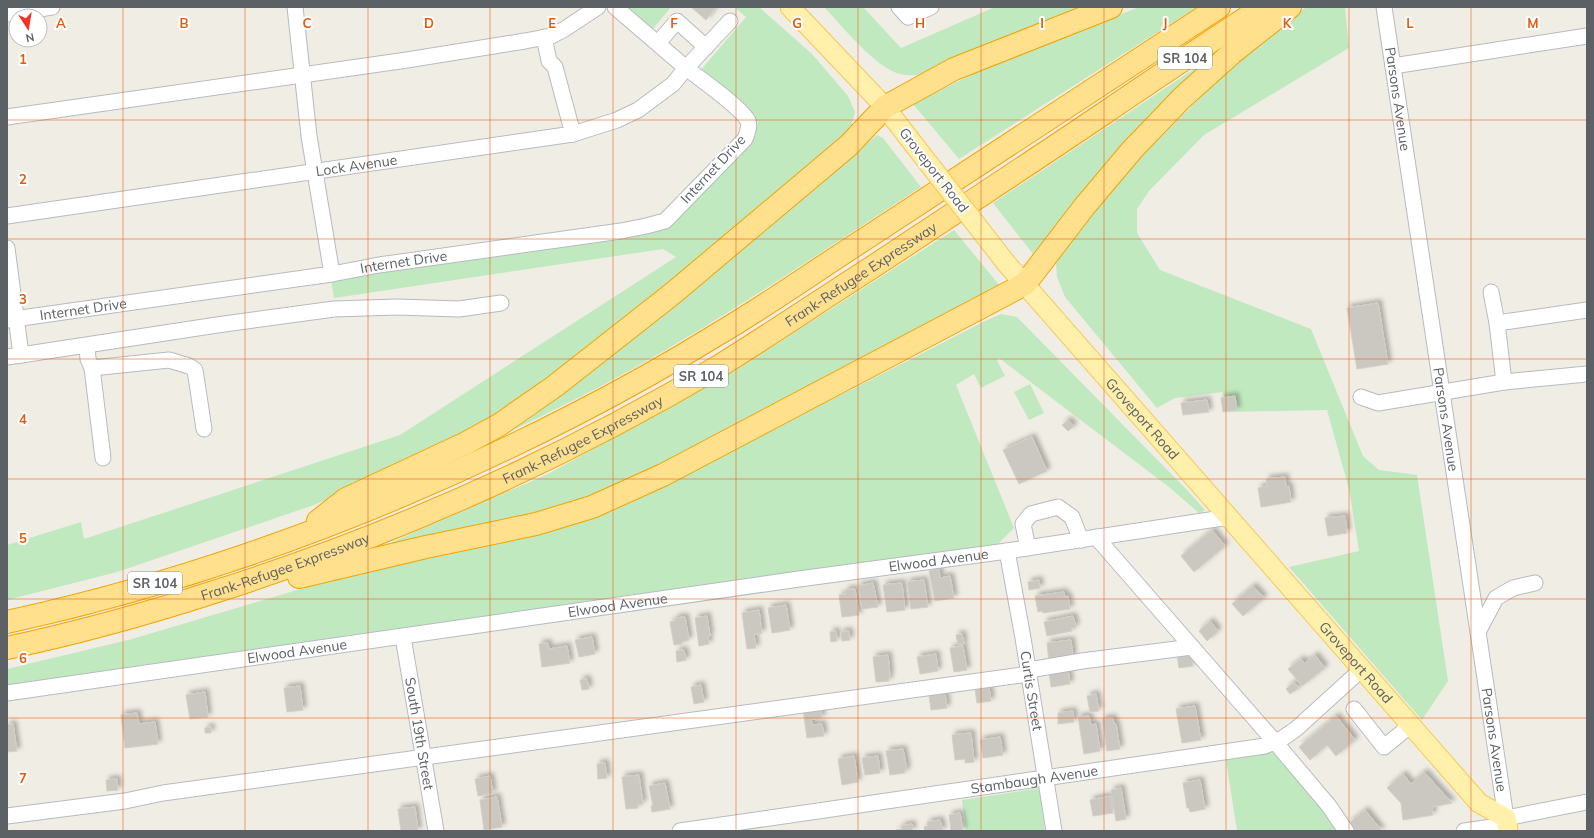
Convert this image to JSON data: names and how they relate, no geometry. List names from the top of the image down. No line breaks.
{"streets":{"highway":["SR 104","Frank-Refugee Expressway"],"main road":["Groveport Road"],"street":["Parsons Avenue","Lock Avenue","Internet Drive","Elwood Avenue","Curtis Street","South 19th Street","Stambaugh Avenue"]},"crossings":[["Parsons Avenue","Groveport Road"],["Lock Avenue","Internet Drive"],["Groveport Road","Elwood Avenue"],["Groveport Road","Stambaugh Avenue"],["Elwood Avenue","Curtis Street"],["Elwood Avenue","South 19th Street"],["Curtis Street","Stambaugh Avenue"]],"north":"bottom","grid":{"columns":["A","B","C","D","E","F","G","H","I","J","K","L","M"],"rows":["1","2","3","4","5","6","7"]}}
